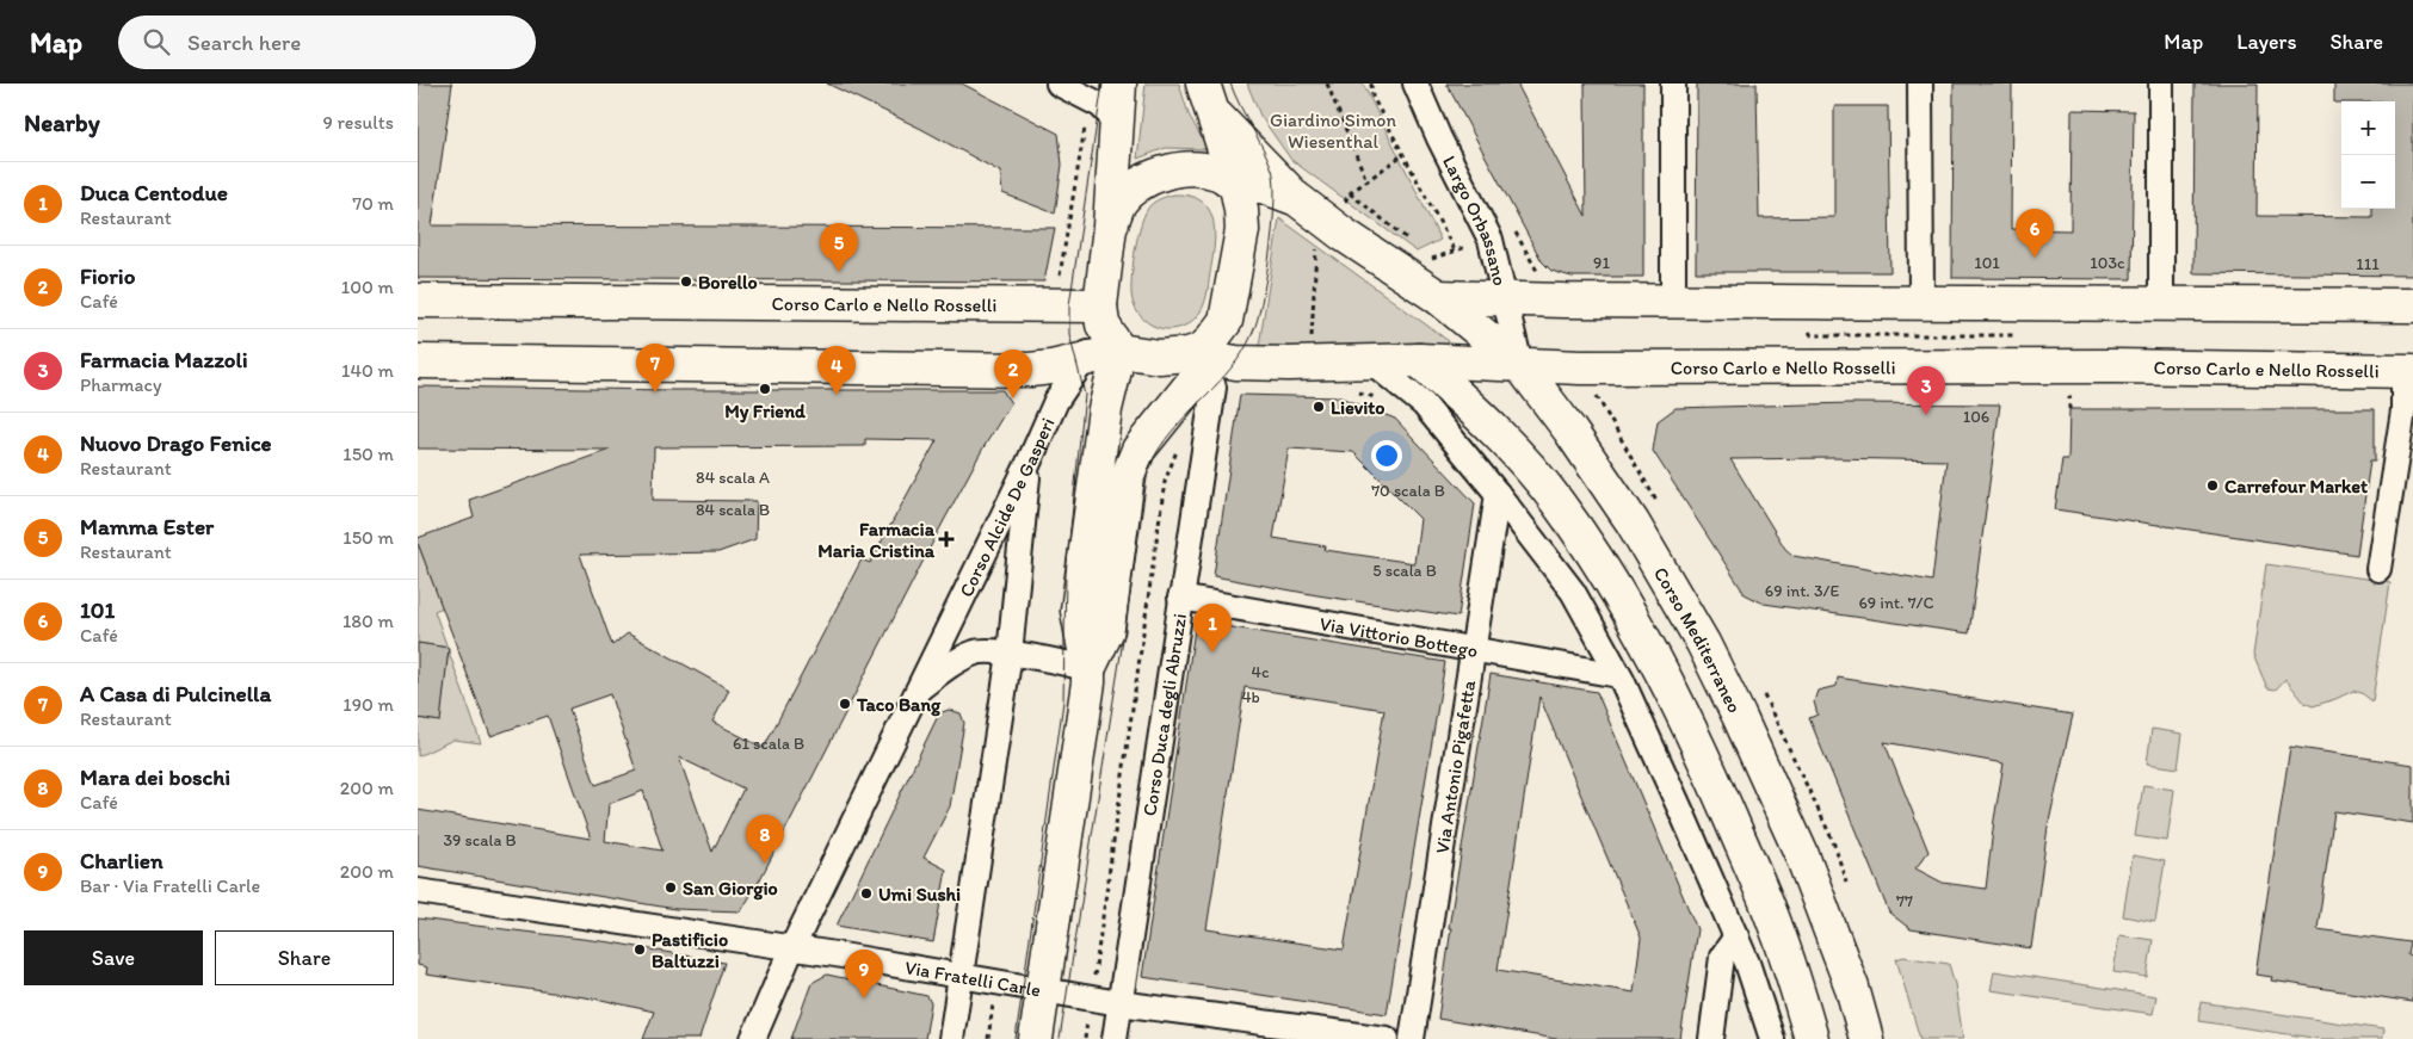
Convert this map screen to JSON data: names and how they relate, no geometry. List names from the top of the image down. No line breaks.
{"streets":{"main road":["Corso Carlo e Nello Rosselli","Corso Mediterraneo"],"street":["Largo Orbassano","Corso Alcide De Gasperi","Via Vittorio Bottego","Corso Duca degli Abruzzi","Via Antonio Pigafetta","Via Fratelli Carle"]},"crossings":[["Largo Orbassano","Corso Carlo e Nello Rosselli"],["Largo Orbassano","Corso Mediterraneo"],["Corso Carlo e Nello Rosselli","Corso Mediterraneo"],["Corso Carlo e Nello Rosselli","Corso Duca degli Abruzzi"],["Corso Alcide De Gasperi","Via Fratelli Carle"],["Via Vittorio Bottego","Corso Duca degli Abruzzi"],["Via Vittorio Bottego","Via Antonio Pigafetta"],["Corso Duca degli Abruzzi","Via Fratelli Carle"]],"parks":["Giardino Simon Wiesenthal"],"places":{"other":["Borello","My Friend","Lievito","Carrefour Market","Taco Bang","San Giorgio","Umi Sushi","Pastificio Baltuzzi"],"health":["Farmacia Maria Cristina"]},"house_numbers":["91","101","103c","111","106","84 scala A","70 scala B","84 scala B","5 scala B","69 int. 3/E","69 int. 7/C","4c","4b","61 scala B","39 scala B","77"],"page":{"header":"Map","search":"Search here","nav":["Map","Layers","Share"],"heading":["Nearby","9 results"],"map_buttons":["+","−"],"list":[{"mark":"1","name":"Duca Centodue","note":"Restaurant","value":"70 m"},{"mark":"2","name":"Fiorio","note":"Café","value":"100 m"},{"mark":"3","name":"Farmacia Mazzoli","note":"Pharmacy","value":"140 m"},{"mark":"4","name":"Nuovo Drago Fenice","note":"Restaurant","value":"150 m"},{"mark":"5","name":"Mamma Ester","note":"Restaurant","value":"150 m"},{"mark":"6","name":"101","note":"Café","value":"180 m"},{"mark":"7","name":"A Casa di Pulcinella","note":"Restaurant","value":"190 m"},{"mark":"8","name":"Mara dei boschi","note":"Café","value":"200 m"},{"mark":"9","name":"Charlien","note":"Bar · Via Fratelli Carle","value":"200 m"}],"pins":["6","5","7","4","2","3","1","8","9"],"buttons":["Save","Share"]}}
